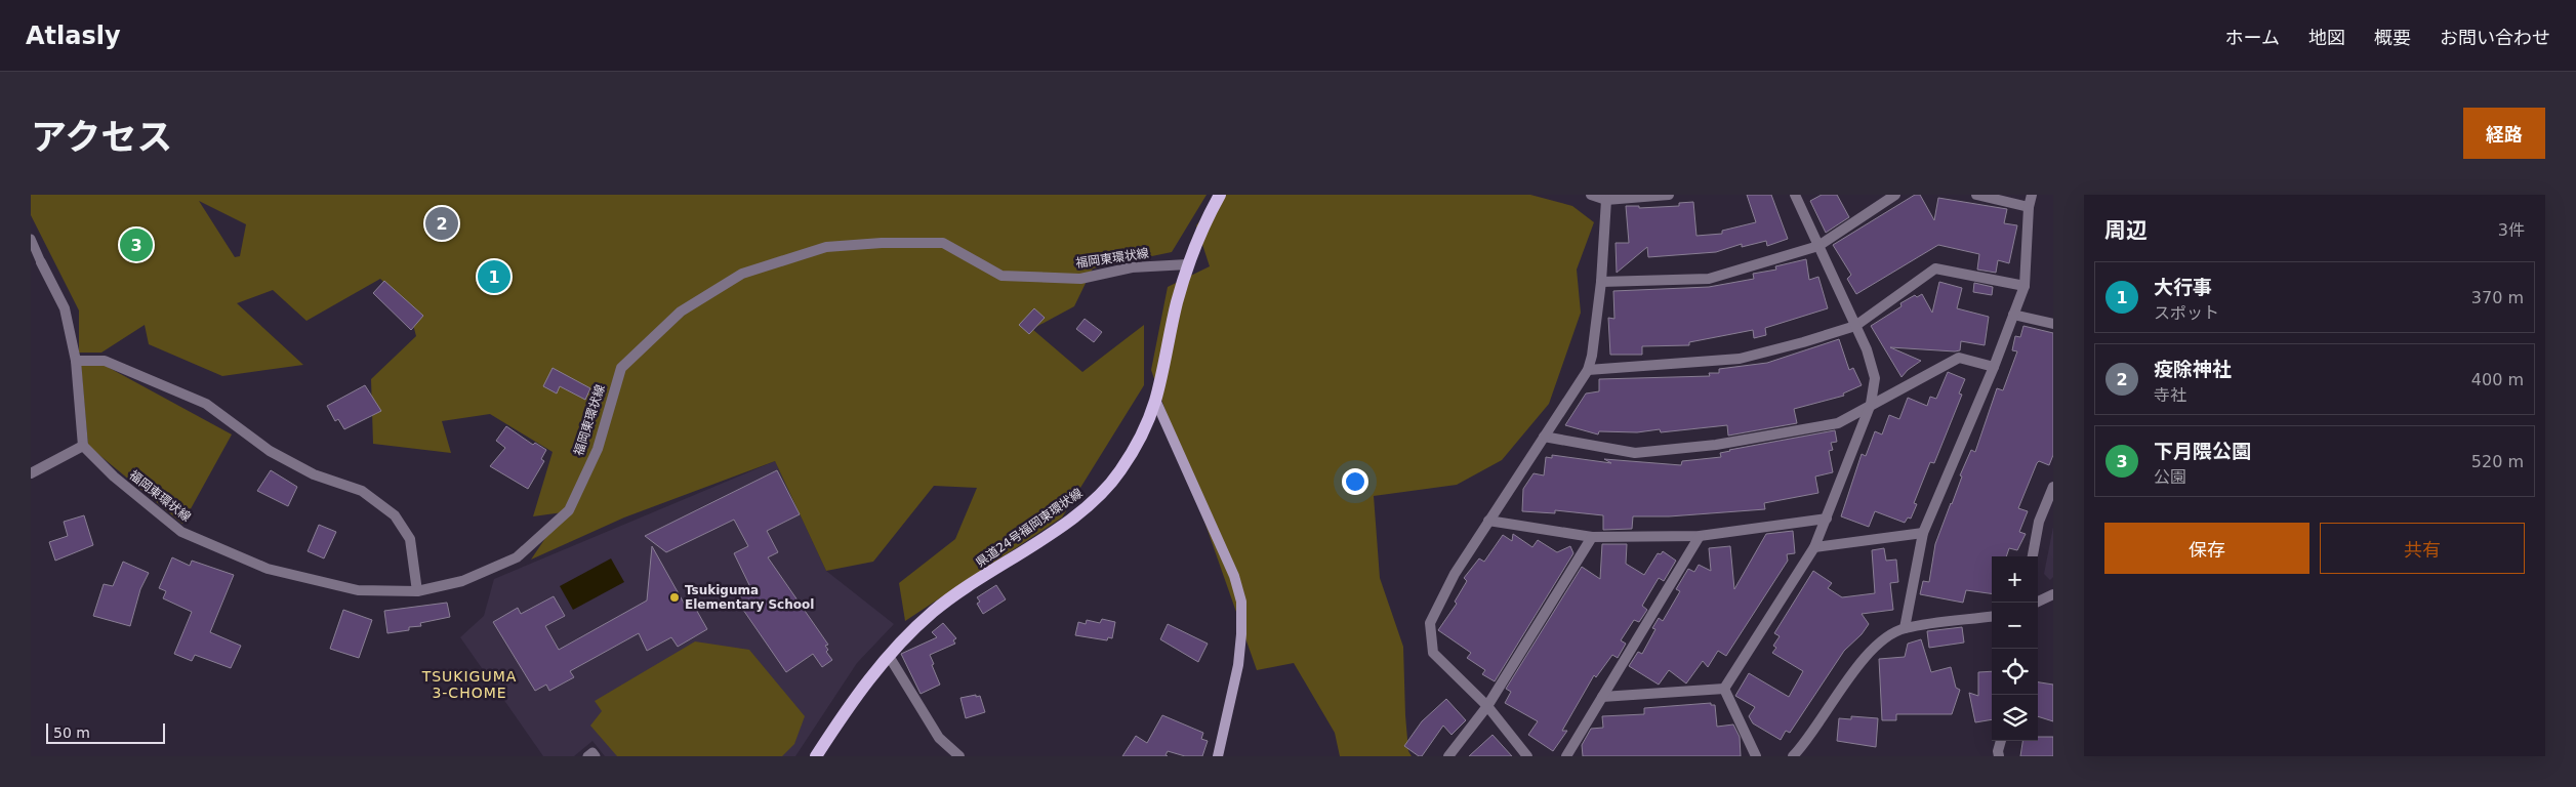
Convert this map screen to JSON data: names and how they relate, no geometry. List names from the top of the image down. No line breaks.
{"streets":{"main road":["県道24号福岡東環状線"],"street":["福岡東環状線"]},"crossings":[["福岡東環状線","県道24号福岡東環状線"]],"districts":["TSUKIGUMA 3-CHOME"],"places":["Tsukiguma Elementary School"],"scale_bar":"50 m","page":{"header":"Atlasly","nav":["ホーム","地図","概要","お問い合わせ"],"title":"アクセス","buttons":["経路",["保存","共有"]],"heading":["周辺","3件"],"pins":["2","3","1"],"list":[{"mark":"1","name":"大行事","note":"スポット","value":"370 m"},{"mark":"2","name":"疫除神社","note":"寺社","value":"400 m"},{"mark":"3","name":"下月隈公園","note":"公園","value":"520 m"}],"map_buttons":["+","−"],"scale":"50 m"}}
